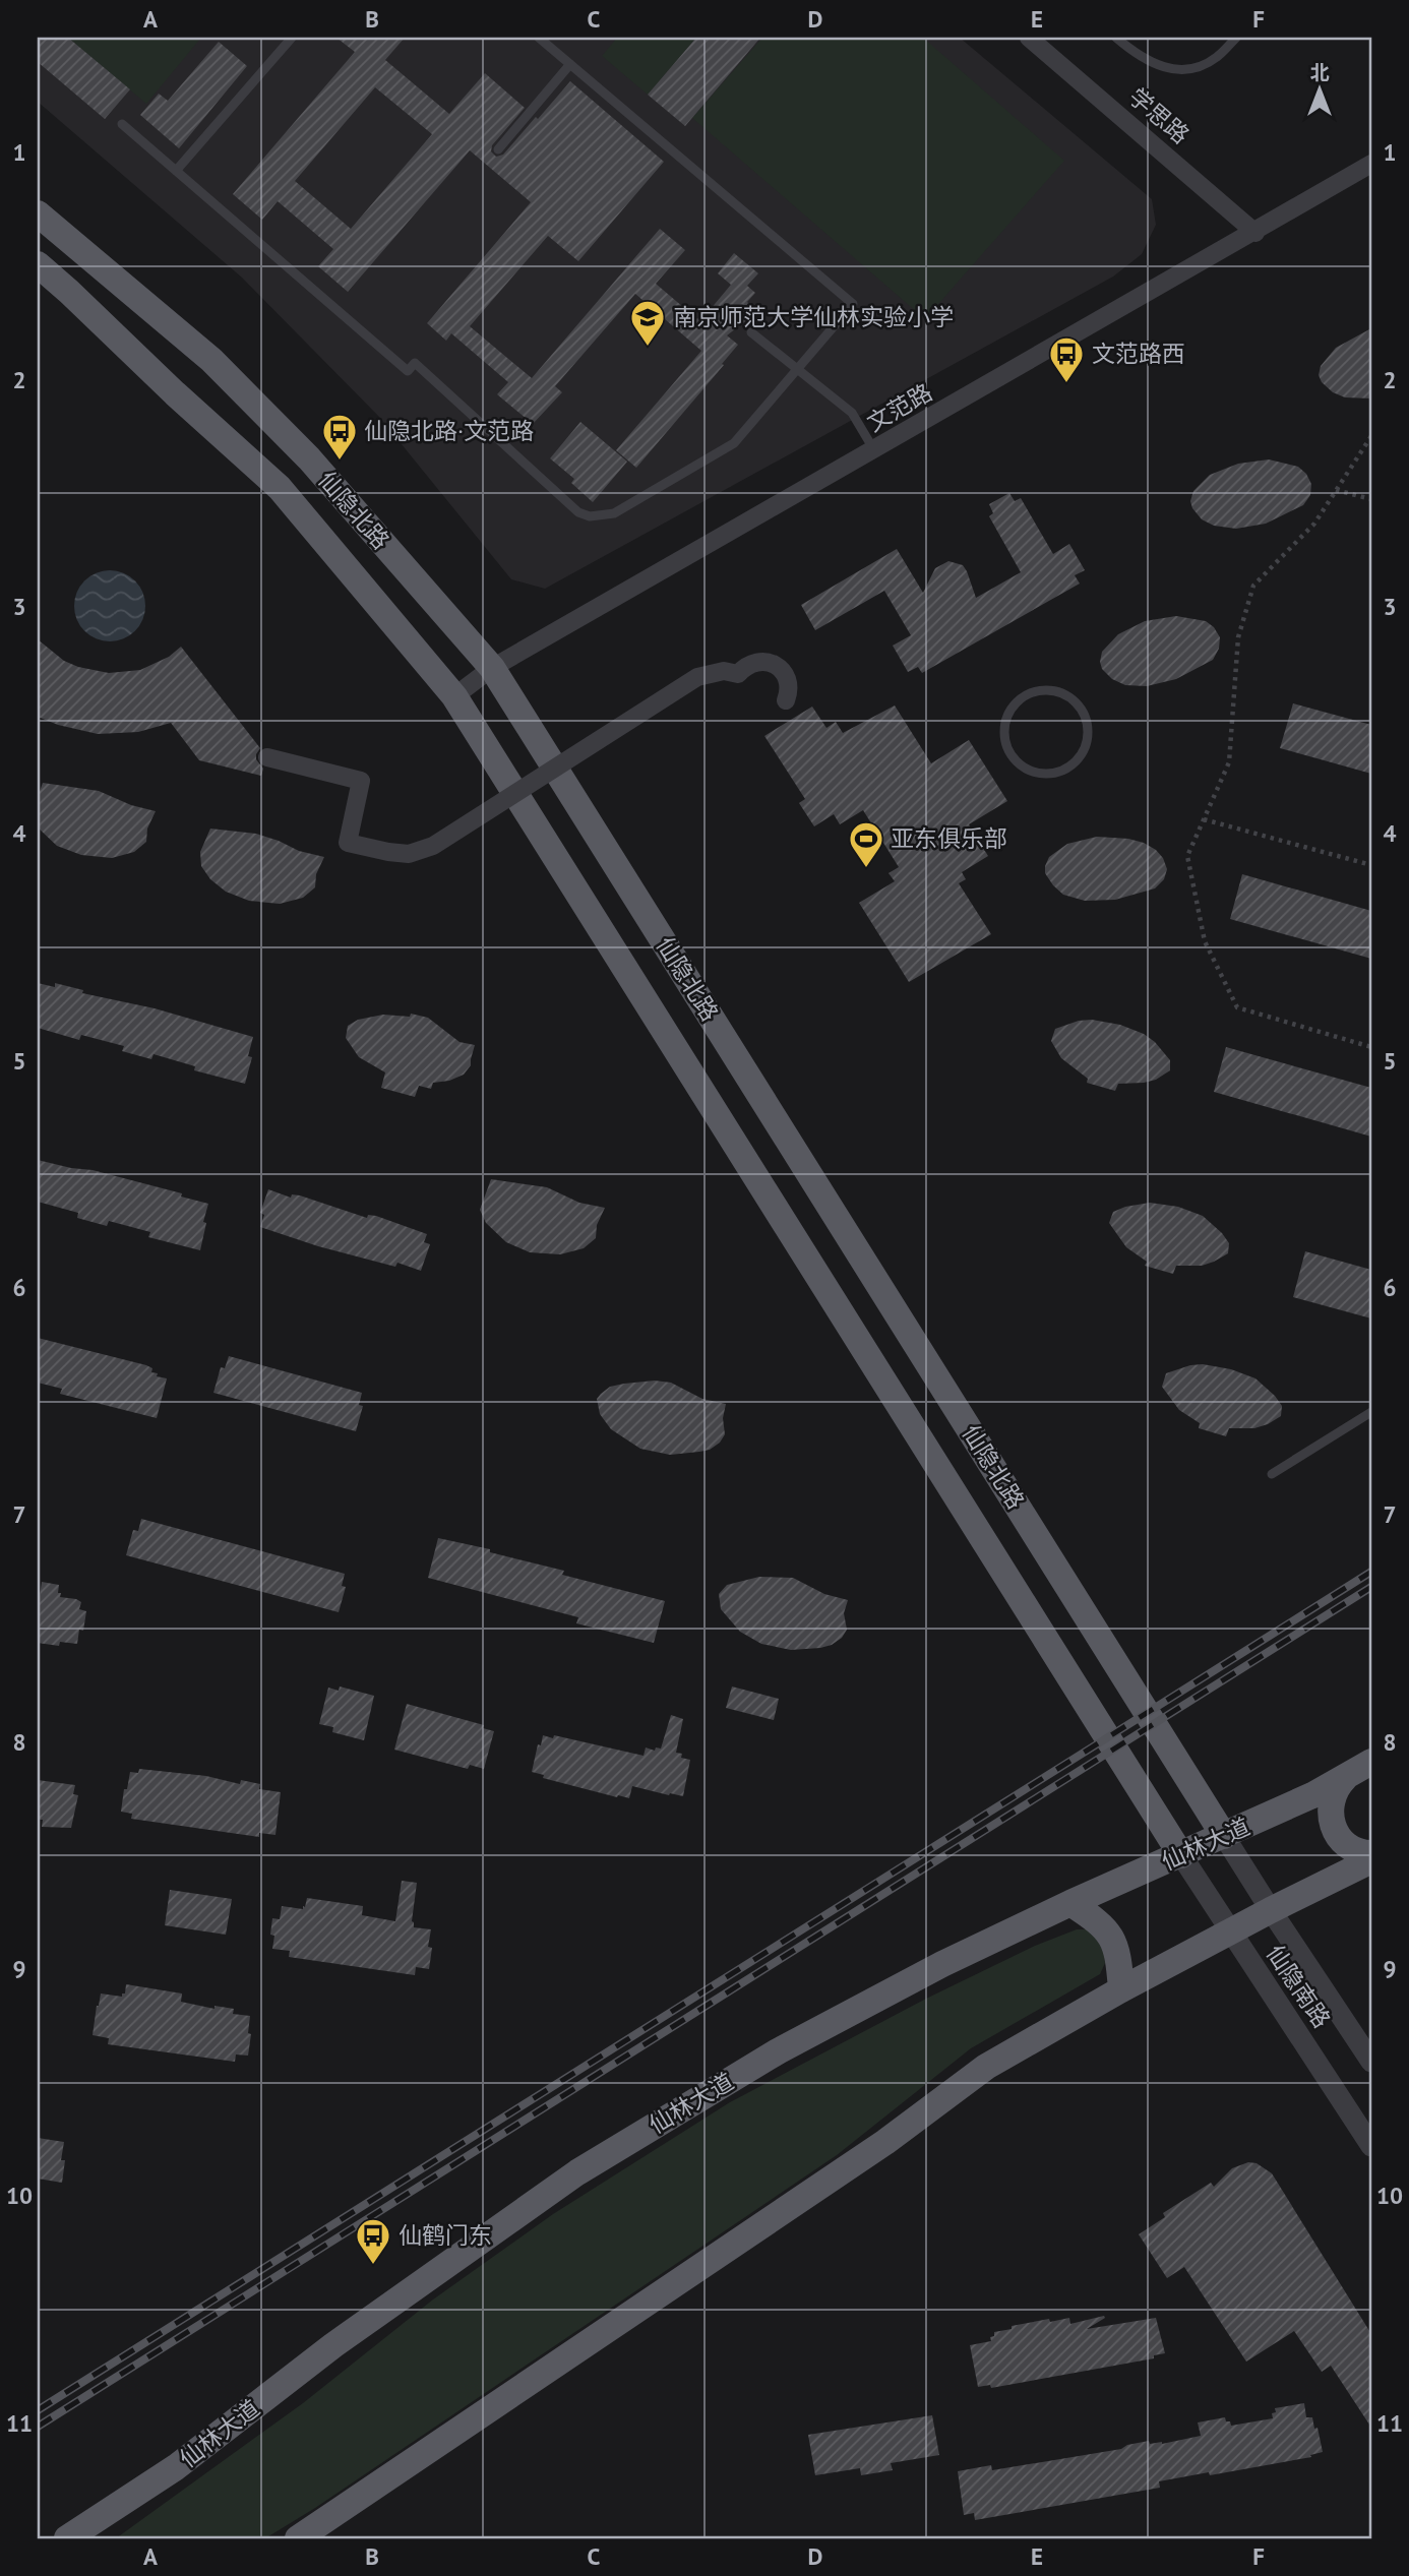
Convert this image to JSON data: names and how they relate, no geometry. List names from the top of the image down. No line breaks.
{"streets":{"main road":["仙隐北路","仙林大道"],"street":["学思路","文范路","仙隐南路"]},"crossings":[["学思路","文范路"],["文范路","仙隐北路"],["仙隐北路","仙林大道"],["仙隐北路","仙隐南路"],["仙林大道","仙隐南路"]],"places":{"school or university":["南京师范大学仙林实验小学"],"bus stop":["文范路西","仙隐北路·文范路","仙鹤门东"],"sports":["亚东俱乐部"]},"north":"top","grid":{"columns":["A","B","C","D","E","F"],"rows":["1","2","3","4","5","6","7","8","9","10","11"]}}
